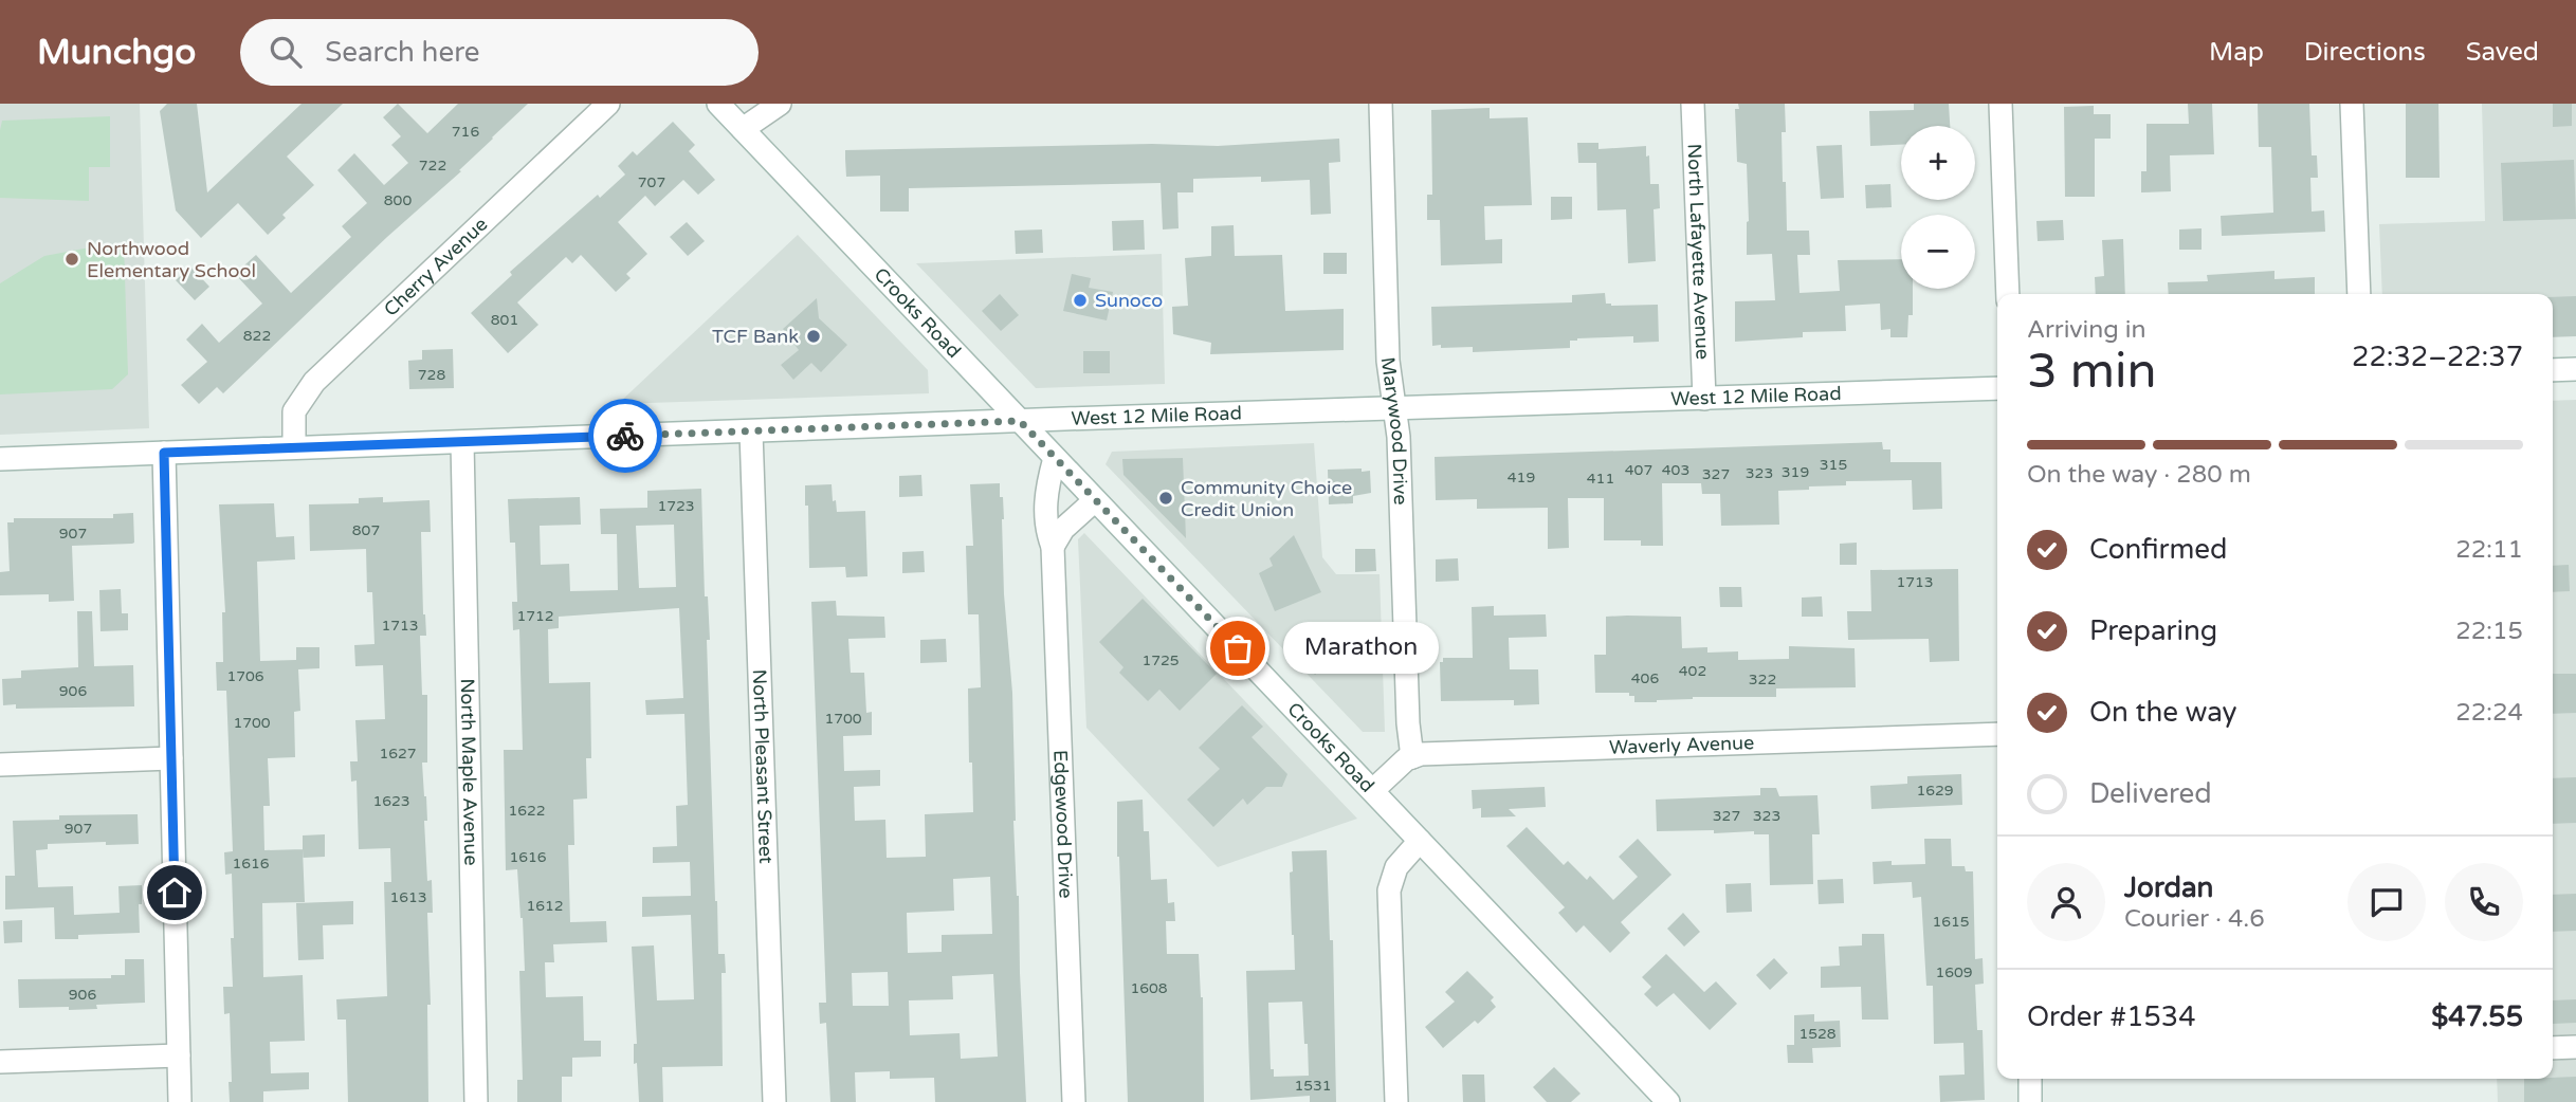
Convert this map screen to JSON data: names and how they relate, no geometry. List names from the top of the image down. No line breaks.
{"streets":{"street":["North Lafayette Avenue","Cherry Avenue","Crooks Road","West 12 Mile Road","Marywood Drive","Waverly Avenue","North Pleasant Street","North Maple Avenue","Edgewood Drive"]},"crossings":[["North Lafayette Avenue","West 12 Mile Road"],["Cherry Avenue","West 12 Mile Road"],["Crooks Road","West 12 Mile Road"],["Crooks Road","Edgewood Drive"],["West 12 Mile Road","Marywood Drive"],["West 12 Mile Road","North Pleasant Street"],["West 12 Mile Road","North Maple Avenue"],["Marywood Drive","Waverly Avenue"]],"places":["Northwood Elementary School","Sunoco","TCF Bank","Community Choice Credit Union","Marathon"],"house_numbers":["716","722","707","800","801","822","728","315","407","403","319","323","327","419","411","1723","807","907","1713","1712","1713","1725","402","1706","406","322","906","1700","1700","1627","1629","1623","1622","327","323","907","1616","1616","1613","1612","1615","1609","1608","906","1528","1531"],"page":{"header":"Munchgo","search":"Search here","nav":["Map","Directions","Saved"],"map_buttons":["+","−"],"heading":["3 min","Arriving in","22:32–22:37"],"panel":["Jordan","Courier · 4.6","Order #1534","$47.55"],"bar":"On the way · 280 m","list":[["Confirmed","22:11"],["Preparing","22:15"],["On the way","22:24"],"Delivered"],"bubble":"Marathon"}}
